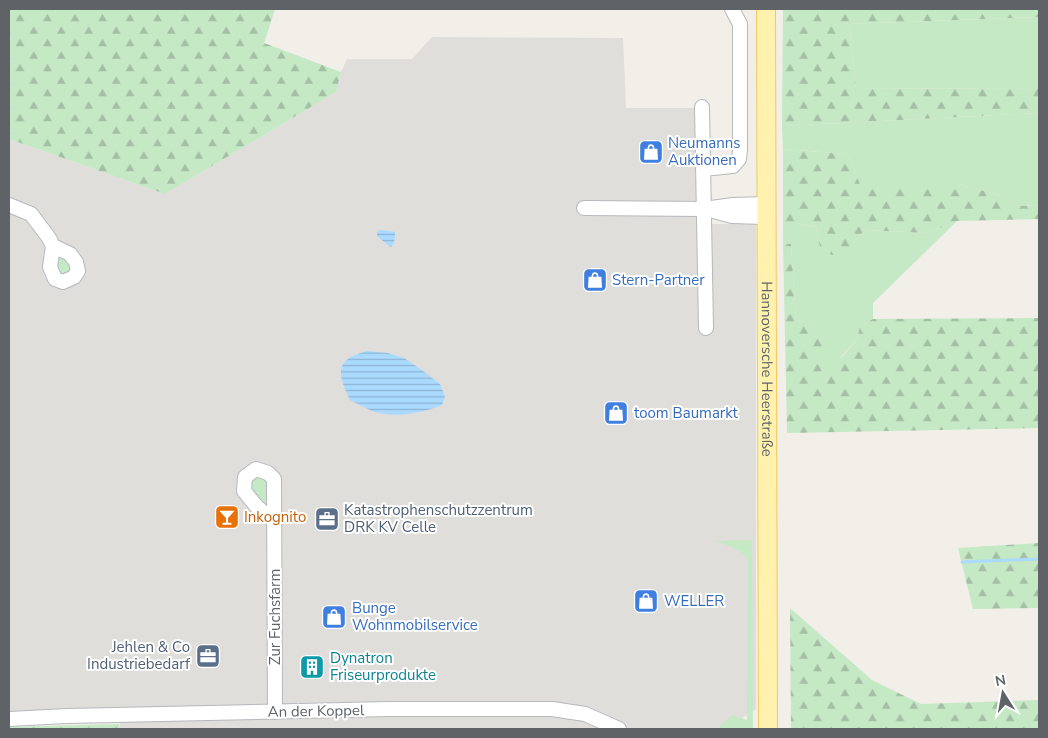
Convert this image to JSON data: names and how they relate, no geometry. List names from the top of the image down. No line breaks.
{"streets":{"main road":["Hannoversche Heerstraße"],"street":["Zur Fuchsfarm","An der Koppel"]},"crossings":[["Zur Fuchsfarm","An der Koppel"]],"places":{"shop":["Neumanns Auktionen","Stern-Partner","toom Baumarkt","WELLER","Bunge Wohnmobilservice"],"bar":["Inkognito"],"office":["Katastrophenschutzzentrum DRK KV Celle","Jehlen & Co Industriebedarf"],"building":["Dynatron Friseurprodukte"]},"north":"top"}
